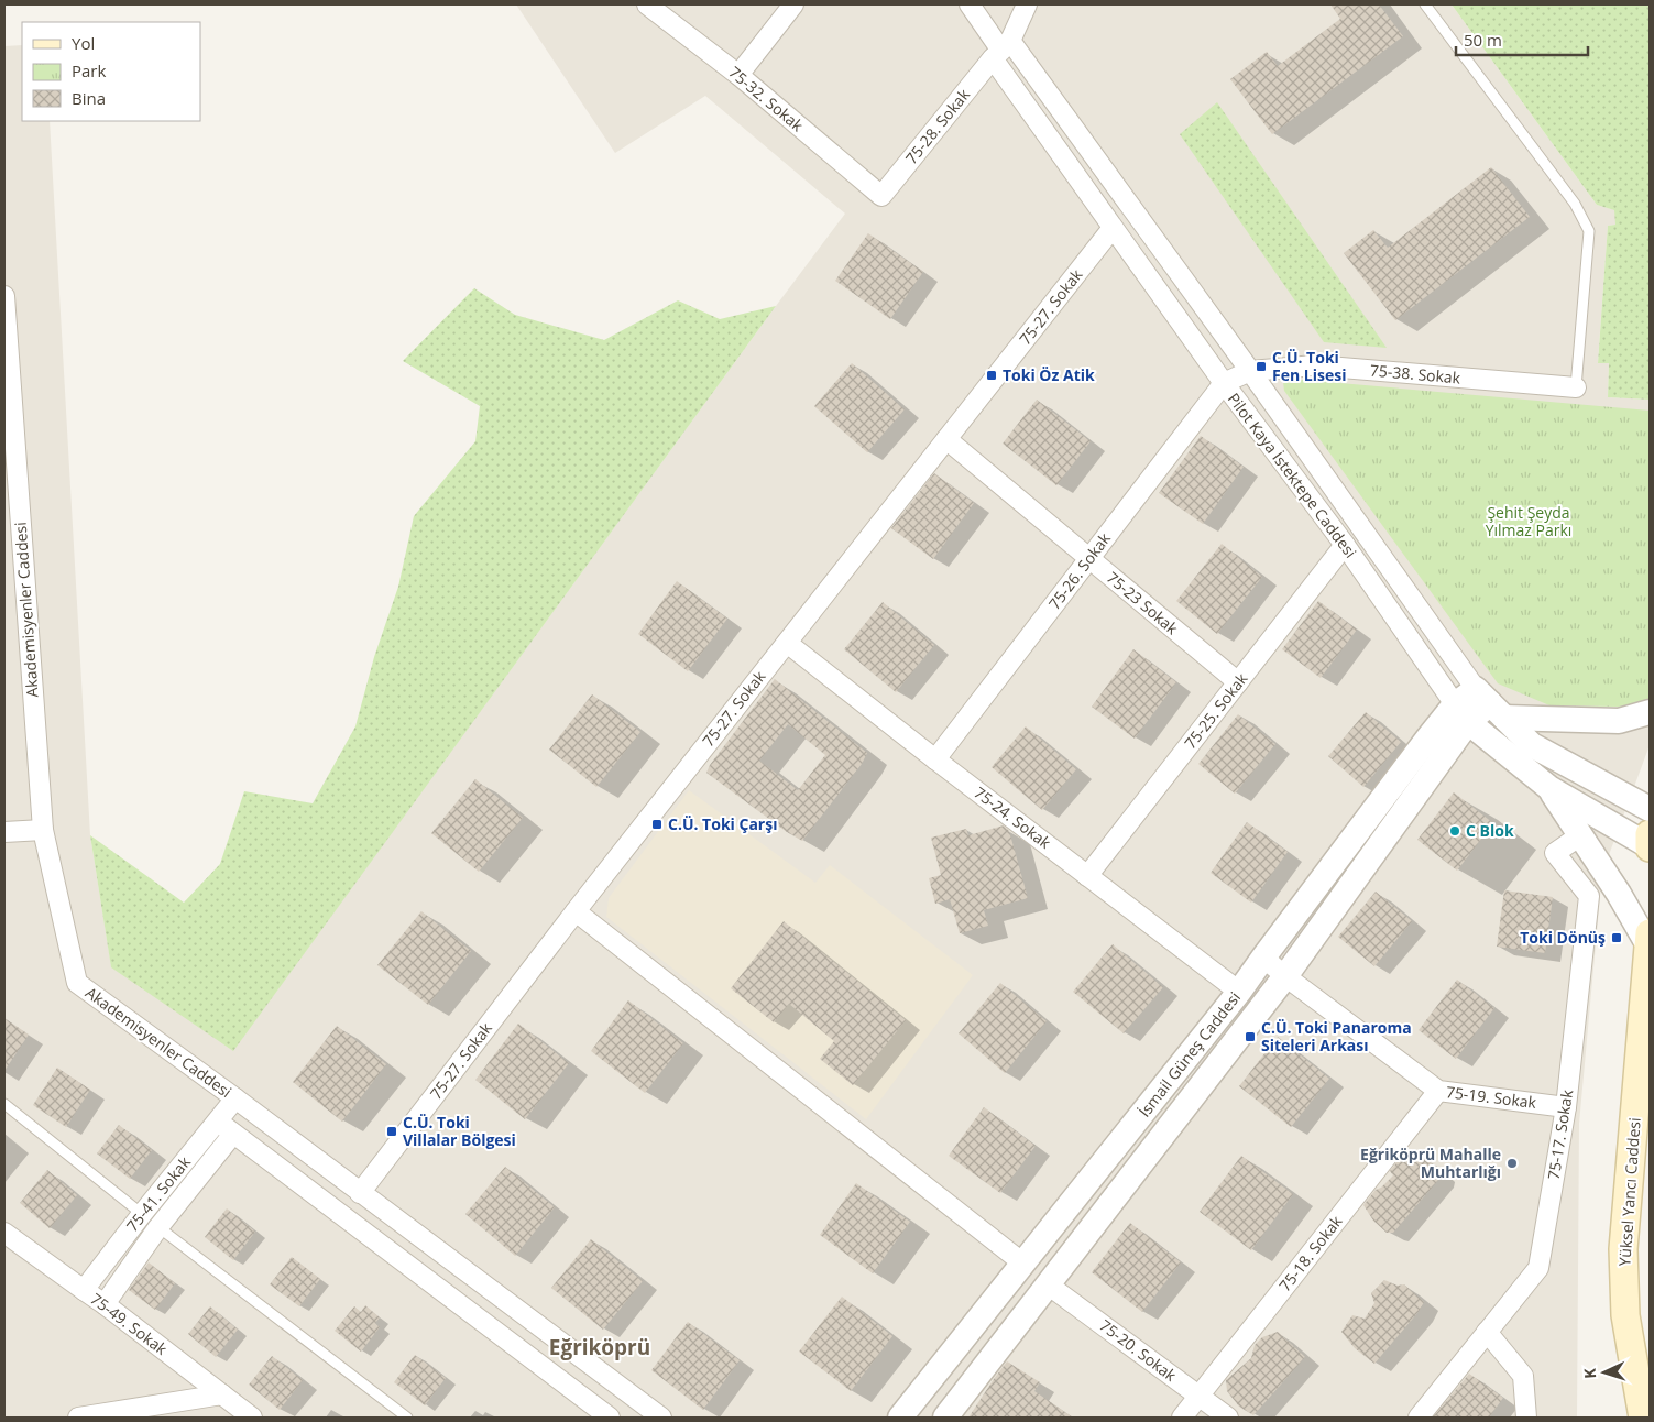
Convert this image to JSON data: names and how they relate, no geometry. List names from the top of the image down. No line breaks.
{"streets":{"main road":["Yüksel Yancı Caddesi"],"street":["75-32. Sokak","75-28. Sokak","75-27. Sokak","75-38. Sokak","Pilot Kaya İstektepe Caddesi","75-26. Sokak","75-23 Sokak","Akademisyenler Caddesi","75-25. Sokak","75-24. Sokak","İsmail Güneş Caddesi","75-19. Sokak","75-17. Sokak","75-41. Sokak","75-18. Sokak","75-49. Sokak","75-20. Sokak"]},"crossings":[["75-32. Sokak","75-28. Sokak"],["75-28. Sokak","Pilot Kaya İstektepe Caddesi"],["75-27. Sokak","Pilot Kaya İstektepe Caddesi"],["75-27. Sokak","75-23 Sokak"],["75-27. Sokak","Akademisyenler Caddesi"],["75-27. Sokak","75-24. Sokak"],["75-38. Sokak","Pilot Kaya İstektepe Caddesi"],["75-38. Sokak","75-26. Sokak"],["Pilot Kaya İstektepe Caddesi","75-26. Sokak"],["Pilot Kaya İstektepe Caddesi","75-25. Sokak"],["Pilot Kaya İstektepe Caddesi","İsmail Güneş Caddesi"],["75-26. Sokak","75-23 Sokak"],["75-26. Sokak","75-24. Sokak"],["75-23 Sokak","75-25. Sokak"],["Akademisyenler Caddesi","75-41. Sokak"],["75-25. Sokak","75-24. Sokak"],["75-24. Sokak","İsmail Güneş Caddesi"],["İsmail Güneş Caddesi","75-19. Sokak"],["İsmail Güneş Caddesi","75-20. Sokak"],["75-19. Sokak","75-17. Sokak"],["75-19. Sokak","75-18. Sokak"],["75-41. Sokak","75-49. Sokak"],["75-18. Sokak","75-20. Sokak"]],"districts":["Eğriköprü"],"parks":["Şehit Şeyda Yılmaz Parkı"],"places":{"transit":["C.Ü. Toki Fen Lisesi","Toki Öz Atik","C.Ü. Toki Çarşı","Toki Dönüş","C.Ü. Toki Panaroma Siteleri Arkası","C.Ü. Toki Villalar Bölgesi"],"other":["C Blok","Eğriköprü Mahalle Muhtarlığı"]},"legend":["Yol","Park","Bina"],"scale_bar":"50 m","north":"left"}
